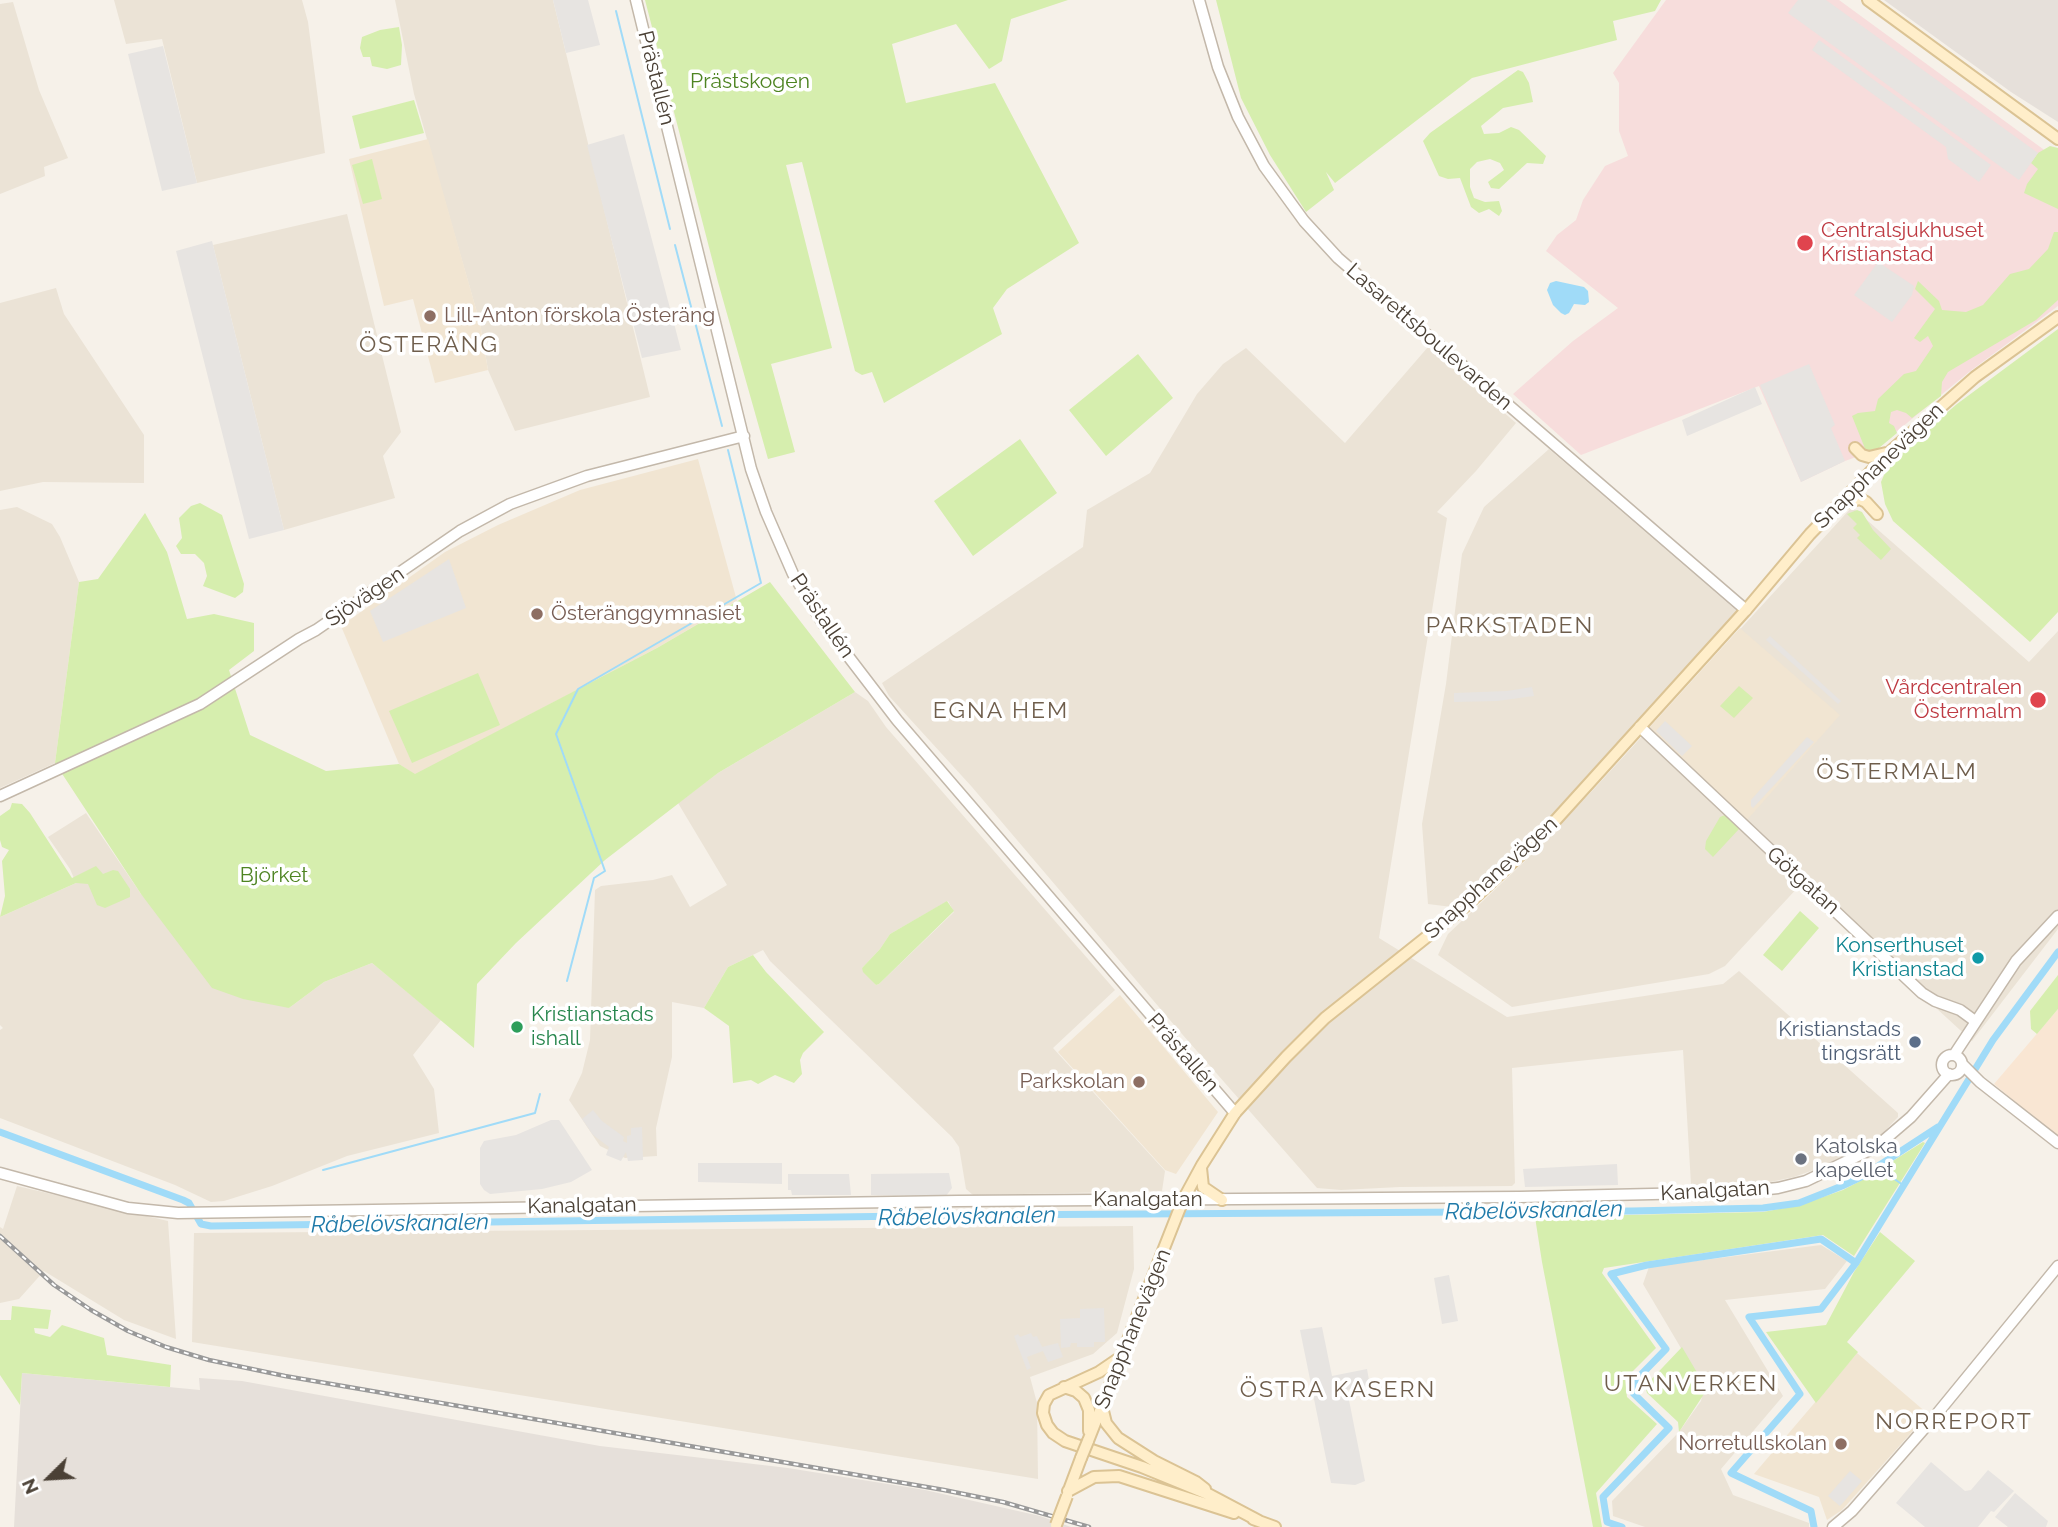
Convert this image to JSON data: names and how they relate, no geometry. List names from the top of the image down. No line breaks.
{"streets":{"main road":["Snapphanevägen"],"street":["Prästallén","Lasarettsboulevarden","Sjövägen","Götgatan","Kanalgatan"]},"crossings":[["Prästallén","Snapphanevägen"],["Prästallén","Sjövägen"],["Lasarettsboulevarden","Snapphanevägen"],["Snapphanevägen","Götgatan"],["Snapphanevägen","Kanalgatan"]],"districts":["ÖSTERÄNG","PARKSTADEN","EGNA HEM","ÖSTERMALM","UTANVERKEN","ÖSTRA KASERN","NORREPORT"],"water":["Råbelövskanalen"],"parks":["Prästskogen","Björket"],"places":["Centralsjukhuset Kristianstad","Lill-Anton förskola Österäng","Österänggymnasiet","Vårdcentralen Östermalm","Konserthuset Kristianstad","Kristianstads ishall","Kristianstads tingsrätt","Parkskolan","Katolska kapellet","Norretullskolan"],"north":"bottom left"}
